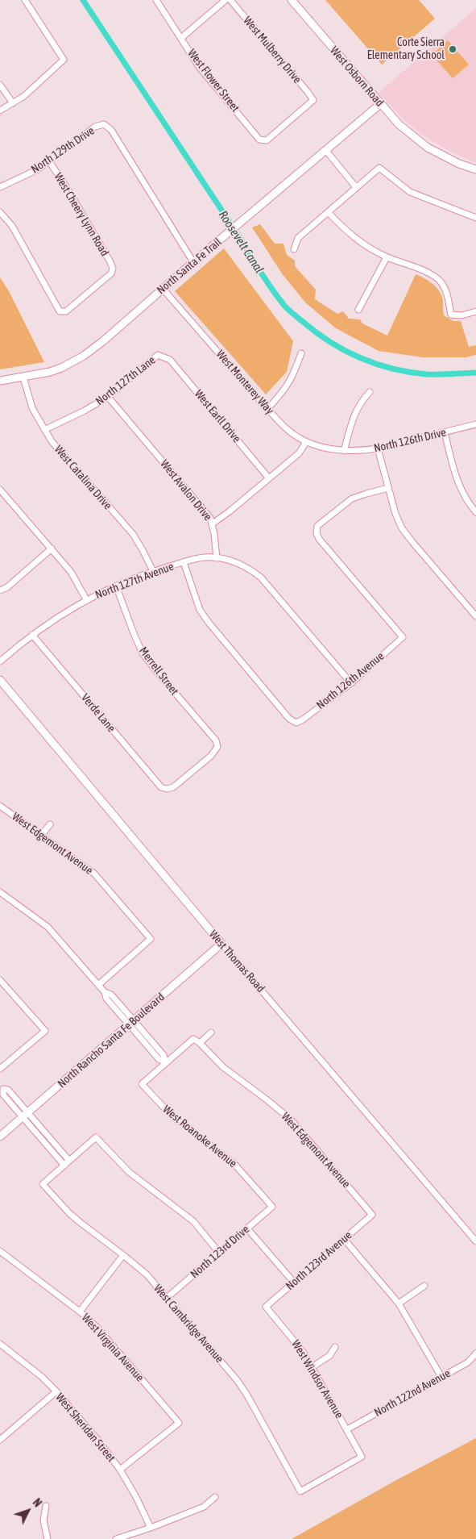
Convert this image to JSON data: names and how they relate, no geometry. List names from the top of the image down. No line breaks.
{"streets":{"street":["West Mulberry Drive","West Osborn Road","West Flower Street","North 129th Drive","West Cheery Lynn Road","North Santa Fe Trail","North 127th Lane","West Monterey Way","West Earll Drive","North 126th Drive","West Catalina Drive","West Avalon Drive","North 127th Avenue","Merrell Street","North 126th Avenue","Verde Lane","West Edgemont Avenue","West Thomas Road","North Rancho Santa Fe Boulevard","West Roanoke Avenue","North 123rd Drive","North 123rd Avenue","West Cambridge Avenue","West Virginia Avenue","West Windsor Avenue","North 122nd Avenue","West Sheridan Street"]},"crossings":[["West Mulberry Drive","West Flower Street"],["West Osborn Road","North Santa Fe Trail"],["North 129th Drive","West Cheery Lynn Road"],["North 129th Drive","North Santa Fe Trail"],["North Santa Fe Trail","West Monterey Way"],["North Santa Fe Trail","West Catalina Drive"],["North 127th Lane","West Earll Drive"],["North 127th Lane","West Catalina Drive"],["North 127th Lane","West Avalon Drive"],["West Monterey Way","North 126th Drive"],["West Catalina Drive","North 127th Avenue"],["West Avalon Drive","North 127th Avenue"],["North 127th Avenue","Merrell Street"],["North 127th Avenue","North 126th Avenue"],["North 127th Avenue","Verde Lane"],["Merrell Street","Verde Lane"],["West Edgemont Avenue","North 123rd Avenue"],["West Thomas Road","North Rancho Santa Fe Boulevard"],["West Roanoke Avenue","North 123rd Drive"],["North 123rd Drive","West Cambridge Avenue"],["North 123rd Avenue","West Windsor Avenue"],["West Cambridge Avenue","West Windsor Avenue"],["West Virginia Avenue","West Sheridan Street"],["West Windsor Avenue","North 122nd Avenue"]],"water":["Roosevelt Canal"],"places":["Corte Sierra Elementary School"],"north":"top right"}
